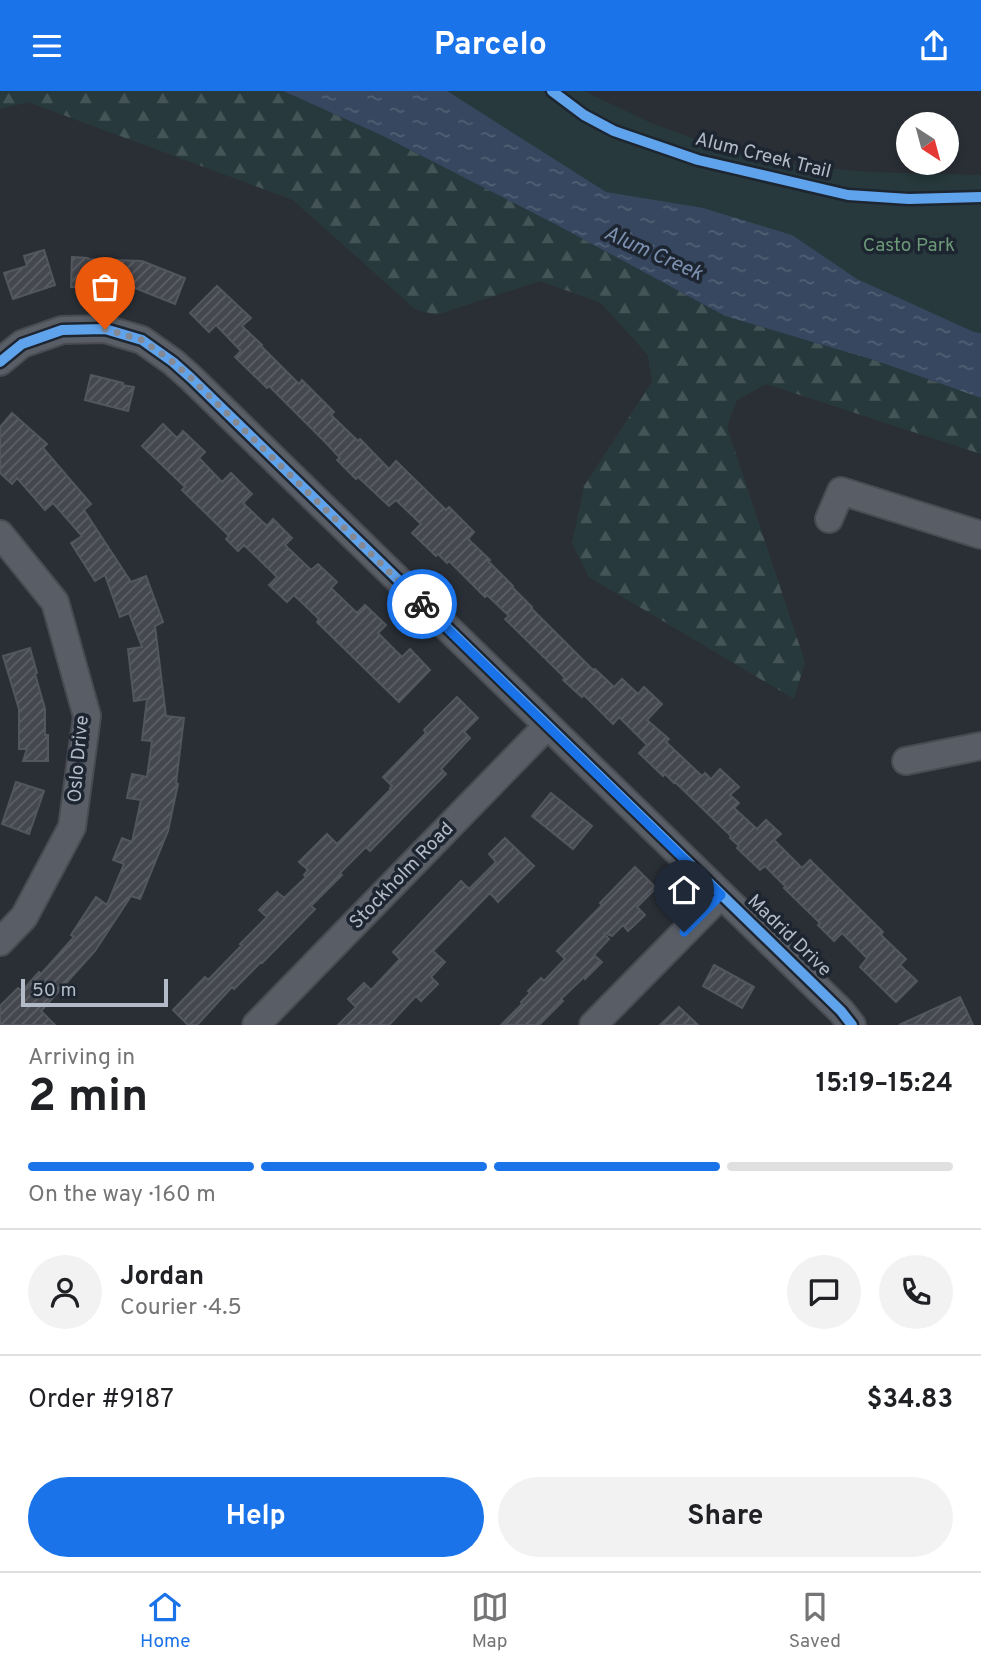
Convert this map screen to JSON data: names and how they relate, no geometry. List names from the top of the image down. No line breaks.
{"streets":{"street":["Oslo Drive","Stockholm Road","Madrid Drive"],"cycle path":["Alum Creek Trail"]},"crossings":[["Stockholm Road","Madrid Drive"]],"water":["Alum Creek"],"parks":["Casto Park"],"scale_bar":"50 m","north":"bottom right","page":{"header":"Parcelo","scale":"50 m","heading":["2 min","Arriving in","15:19–15:24"],"panel":["Jordan","Courier · 4.5","Order #9187","$34.83"],"bar":"On the way · 160 m","buttons":["Help","Share"],"tabs":["Home","Map","Saved"]}}
